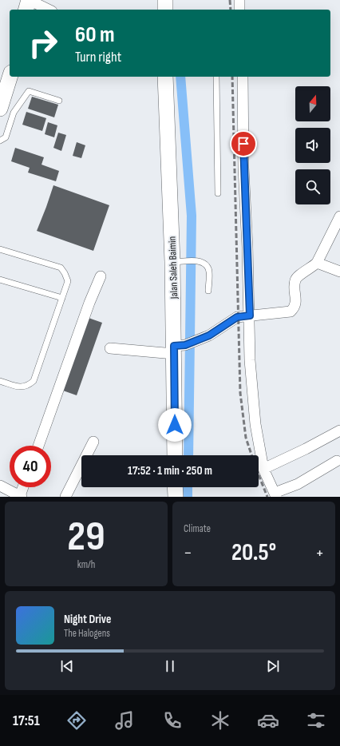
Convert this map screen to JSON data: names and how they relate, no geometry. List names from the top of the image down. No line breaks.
{"streets":{"street":["Jalan Saleh Baimin"]},"north":"top","page":{"turn":["60 m","Turn right"],"limit":"40","trip":"17:52 · 1 min · 250 m","tile":[["29","km/h"],"Climate"],"heat":["−","20.5°","+"],"song":["Night Drive","The Halogens"],"tabs":"17:51"}}
